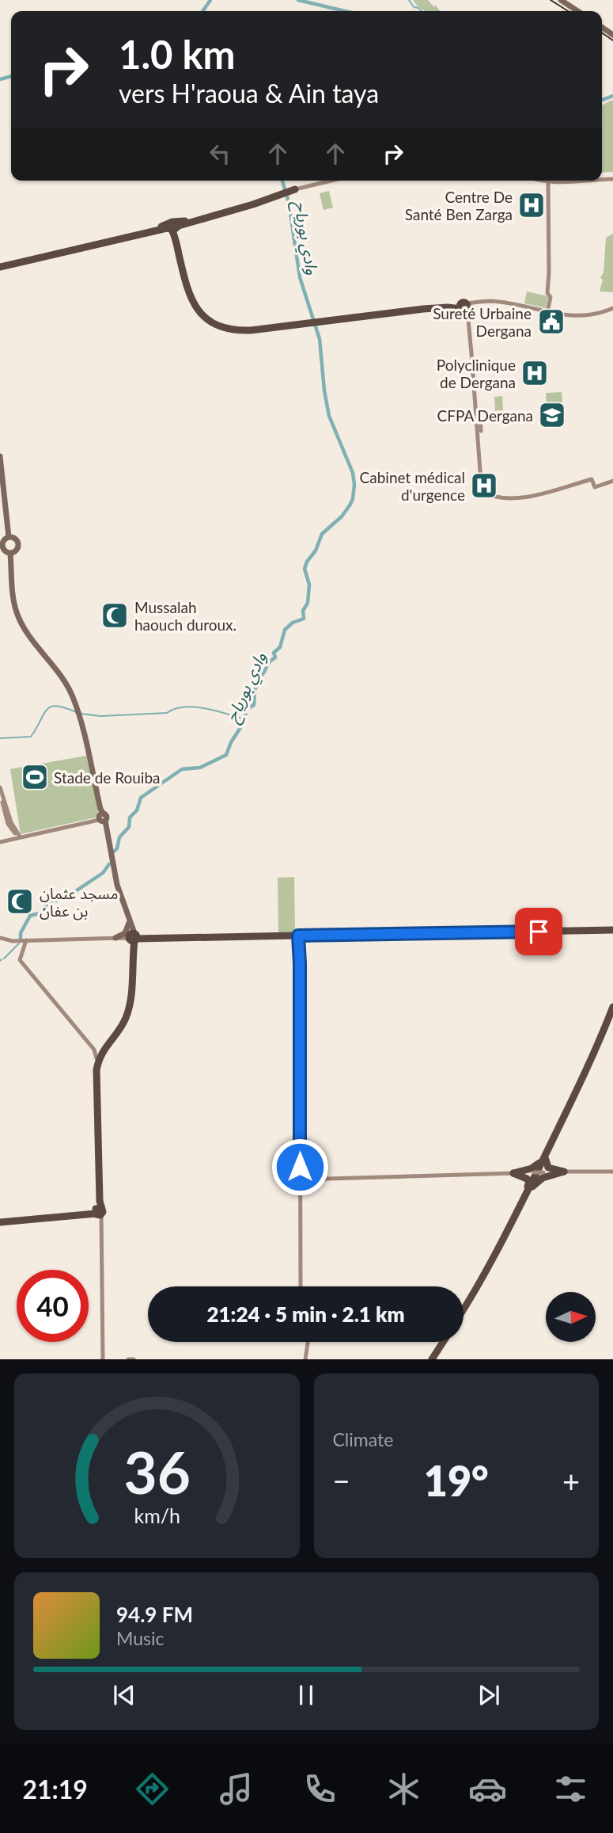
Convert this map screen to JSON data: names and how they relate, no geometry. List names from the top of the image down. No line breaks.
{"water":["وادي بورياح"],"places":{"hospital":["Centre De Santé Ben Zarga","Polyclinique de Dergana","Cabinet médical d'urgence"],"public building":["Sureté Urbaine Dergana"],"school or university":["CFPA Dergana"],"mosque":["Mussalah haouch duroux.","مسجد عثمان بن عفان"],"sports":["Stade de Rouiba"]},"north":"right","page":{"turn":["1.0 km","vers H'raoua & Ain taya"],"limit":"40","trip":"21:24 · 5 min · 2.1 km","tile":"Climate","heat":["−","19°","+"],"song":["94.9 FM","Music"],"tabs":"21:19","gauge":["36","km/h"]}}
